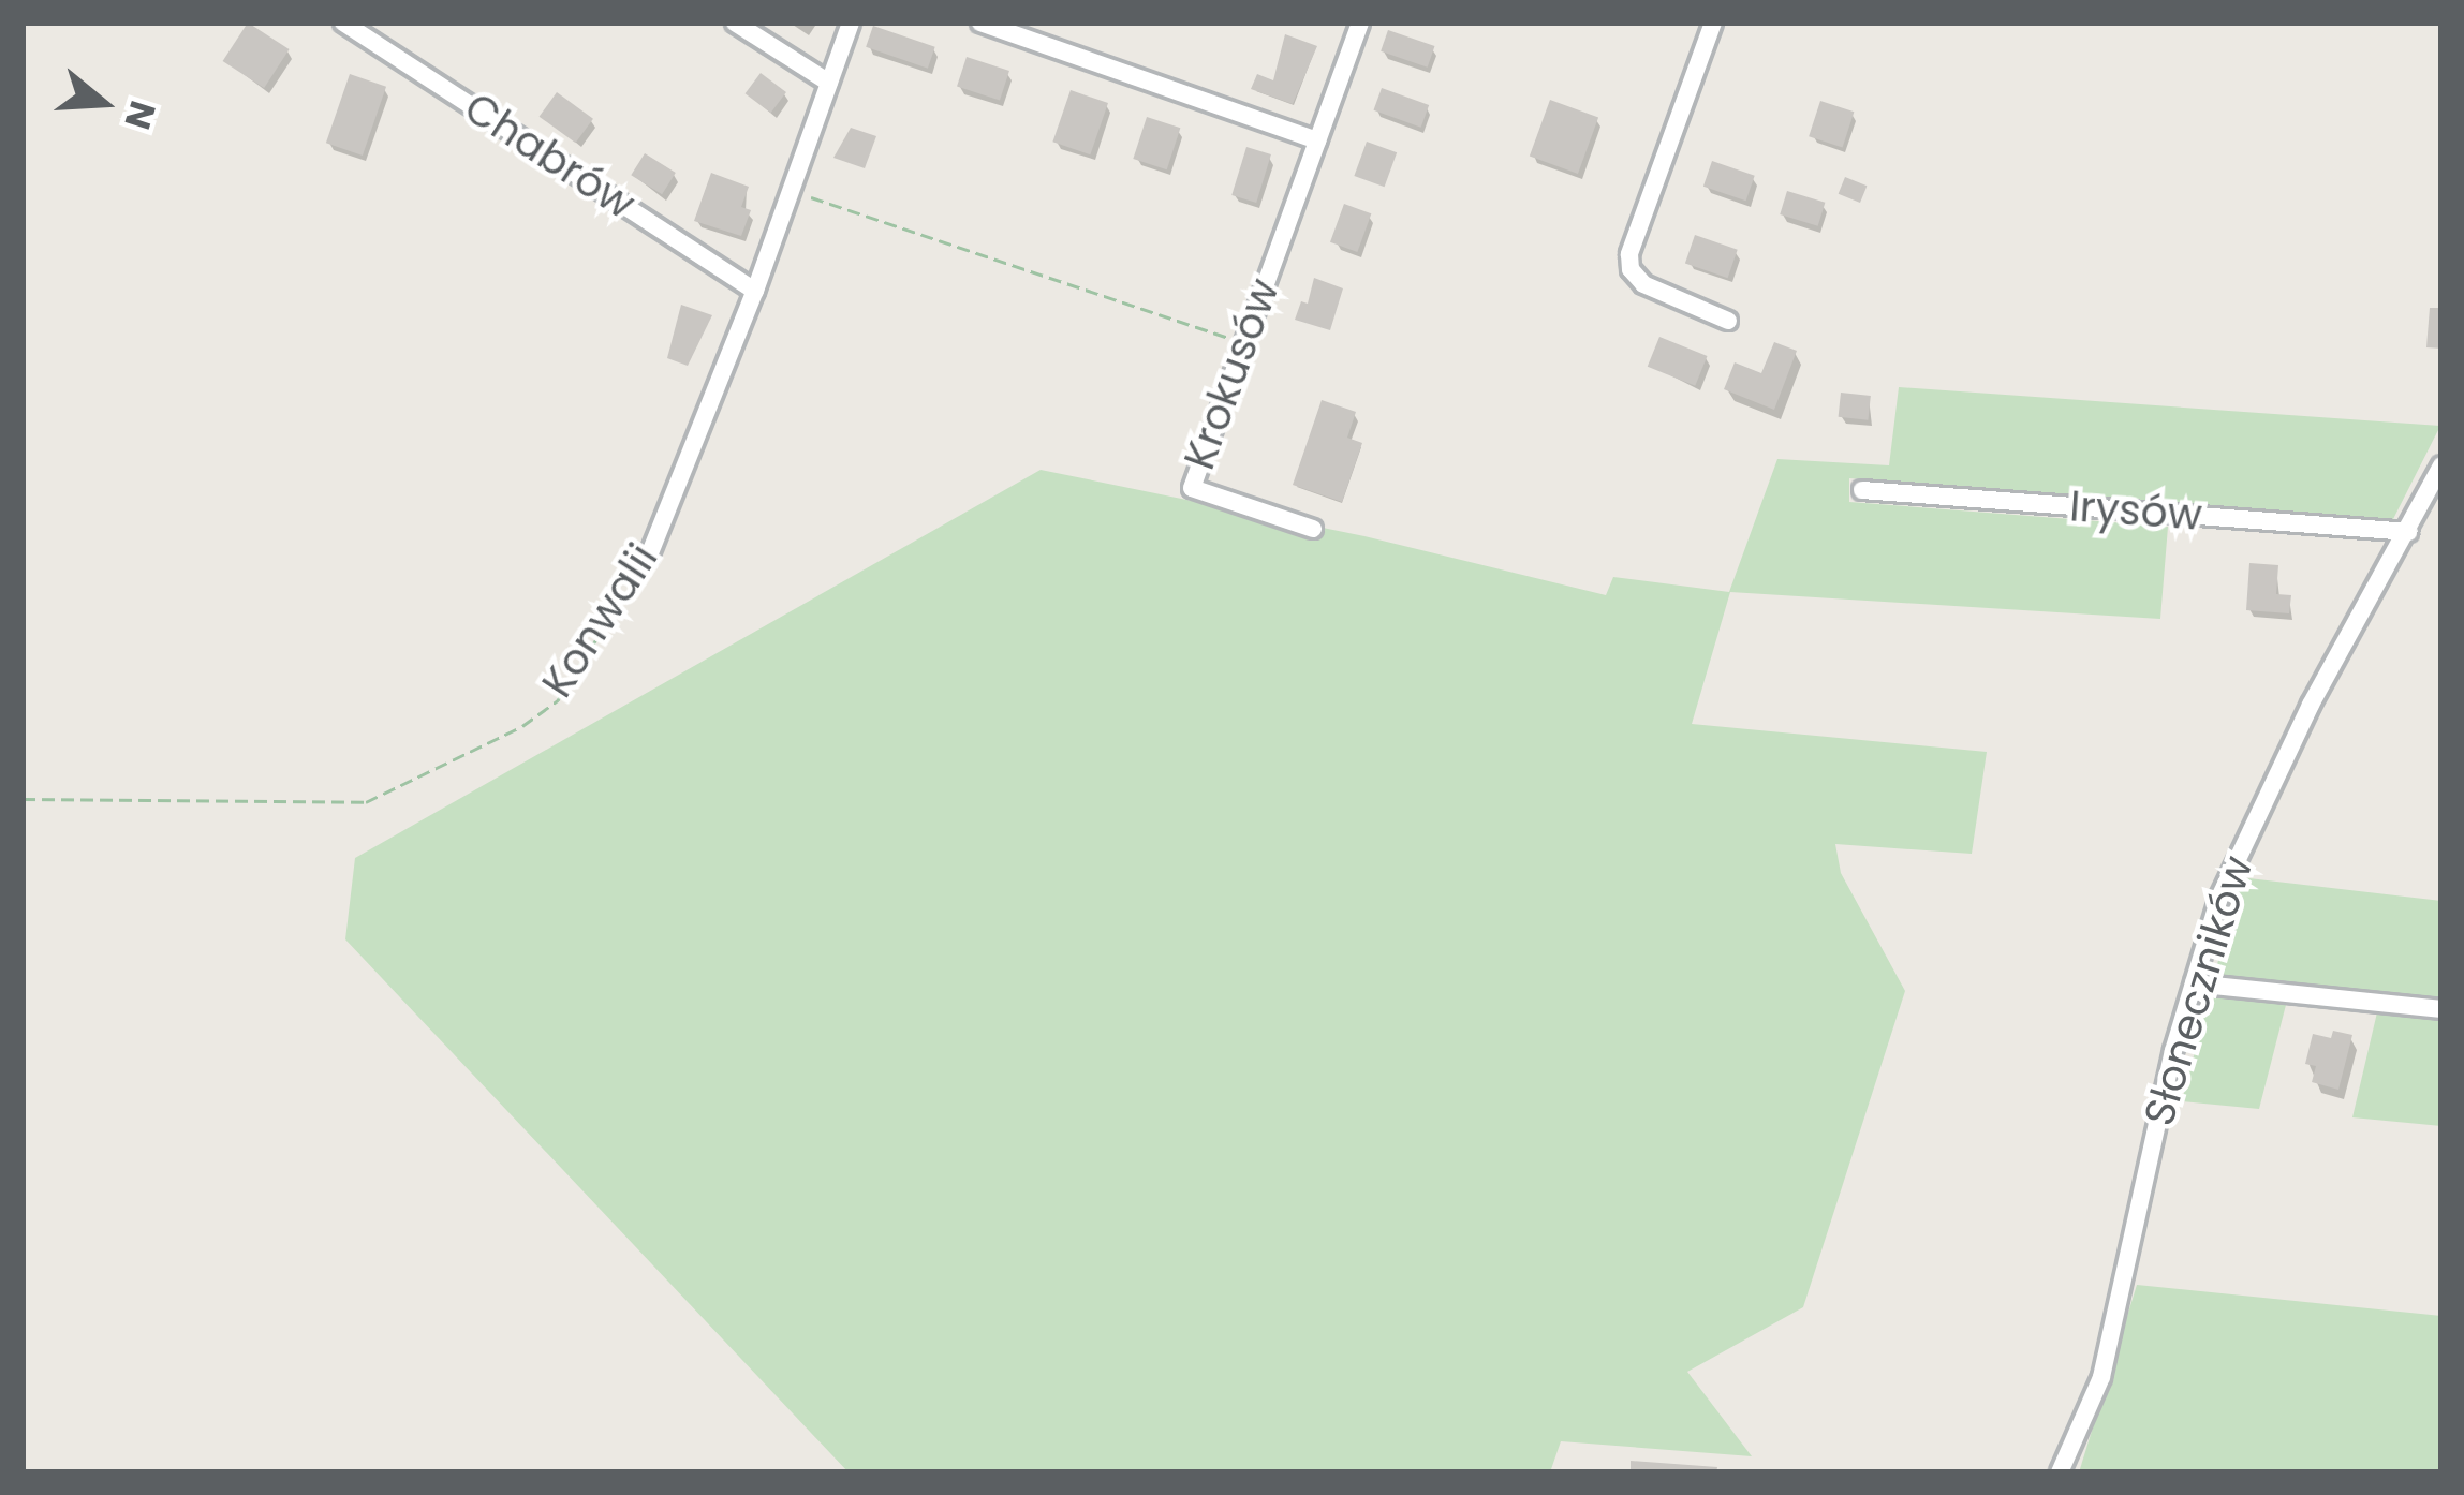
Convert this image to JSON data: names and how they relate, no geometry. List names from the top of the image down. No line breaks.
{"streets":{"street":["Chabrów","Krokusów","Irysów","Konwalii","Słoneczników"]},"crossings":[["Chabrów","Konwalii"],["Irysów","Słoneczników"]],"north":"right"}
